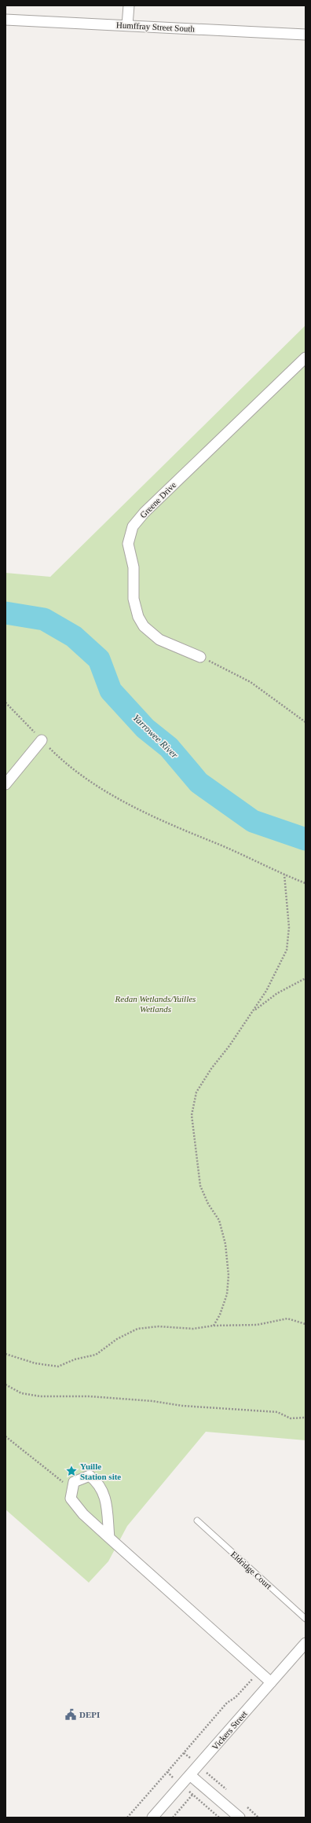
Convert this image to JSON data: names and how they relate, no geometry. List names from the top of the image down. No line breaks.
{"streets":{"street":["Humffray Street South","Greene Drive","Vickers Street"],"lane":["Eldridge Court"]},"water":["Yarrowee River"],"parks":["Redan Wetlands/Yuilles Wetlands"],"places":{"place":["Yuille Station site"],"public building":["DEPI"]}}
